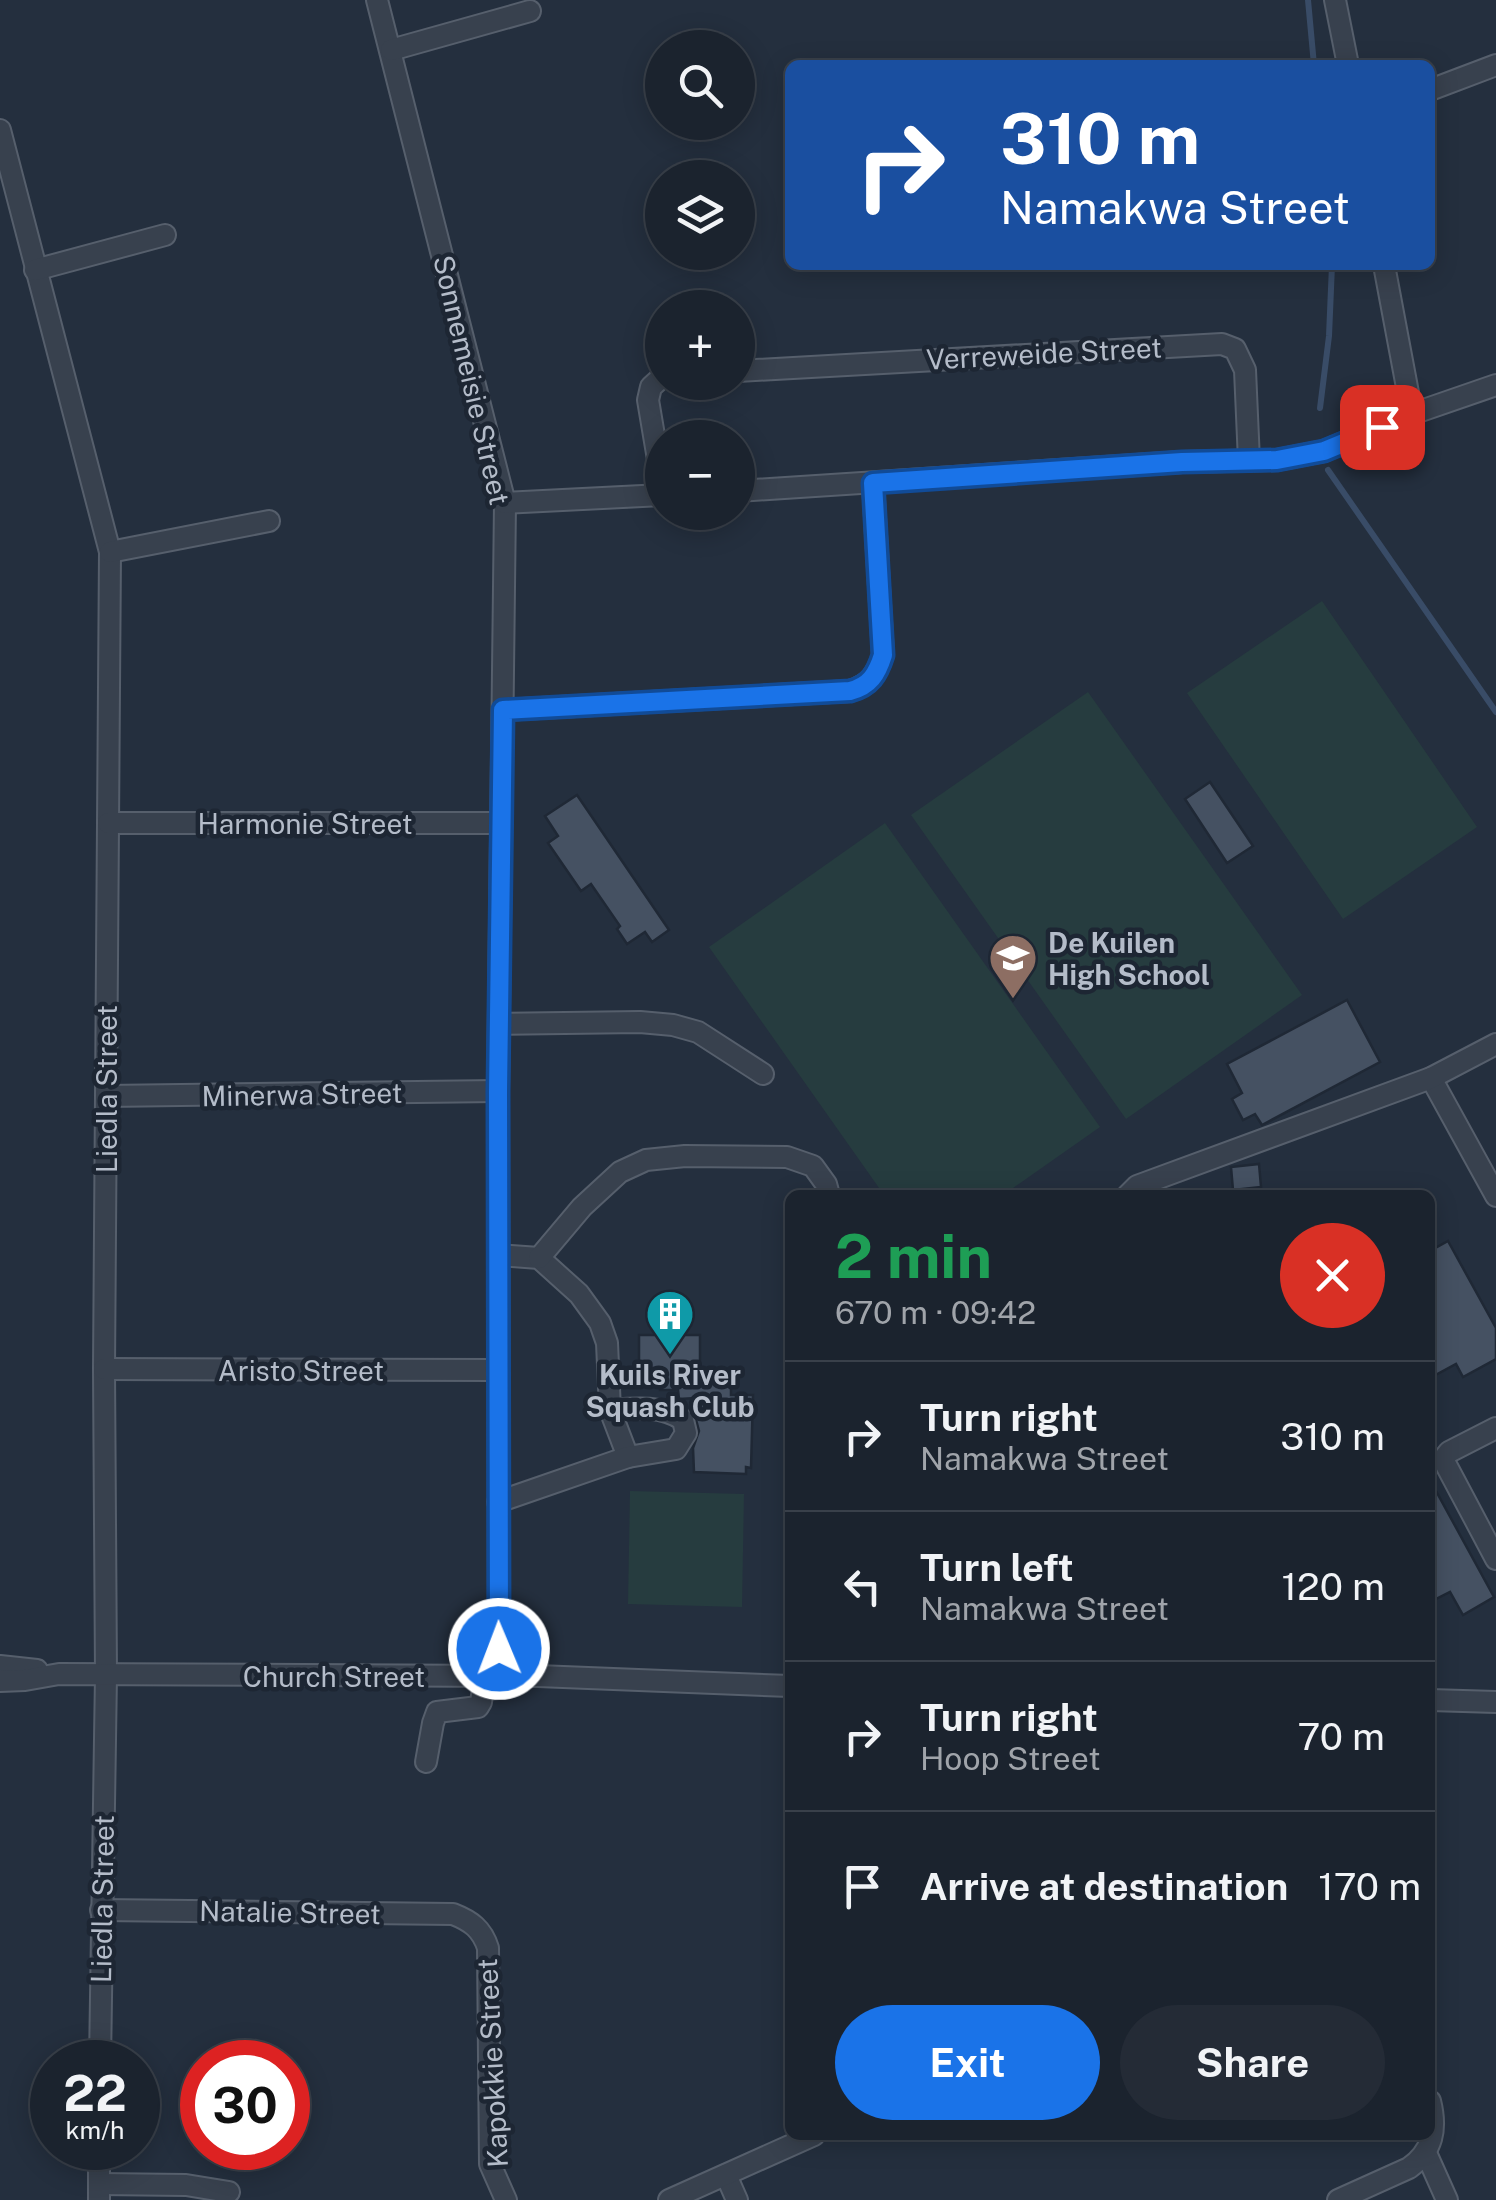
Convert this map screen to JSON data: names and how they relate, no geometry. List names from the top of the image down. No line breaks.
{"streets":{"street":["Verreweide Street","Sonnemeisie Street","Harmonie Street","Liedla Street","Minerwa Street","Aristo Street","Church Street","Natalie Street","Kapokkie Street"]},"crossings":[["Sonnemeisie Street","Harmonie Street"],["Sonnemeisie Street","Minerwa Street"],["Sonnemeisie Street","Aristo Street"],["Sonnemeisie Street","Church Street"],["Harmonie Street","Liedla Street"],["Liedla Street","Minerwa Street"],["Liedla Street","Aristo Street"],["Liedla Street","Church Street"],["Liedla Street","Natalie Street"],["Natalie Street","Kapokkie Street"]],"places":{"school or university":["De Kuilen High School"],"building":["Kuils River Squash Club"]},"page":{"map_buttons":["+","−"],"turn":["310 m","Namakwa Street"],"heading":["2 min","670 m · 09:42"],"list":[{"name":"Turn right","note":"Namakwa Street","value":"310 m"},{"name":"Turn left","note":"Namakwa Street","value":"120 m"},{"name":"Turn right","note":"Hoop Street","value":"70 m"},{"name":"Arrive at destination","value":"170 m"}],"buttons":["Exit","Share"],"speed":"22 km/h","limit":"30"}}
